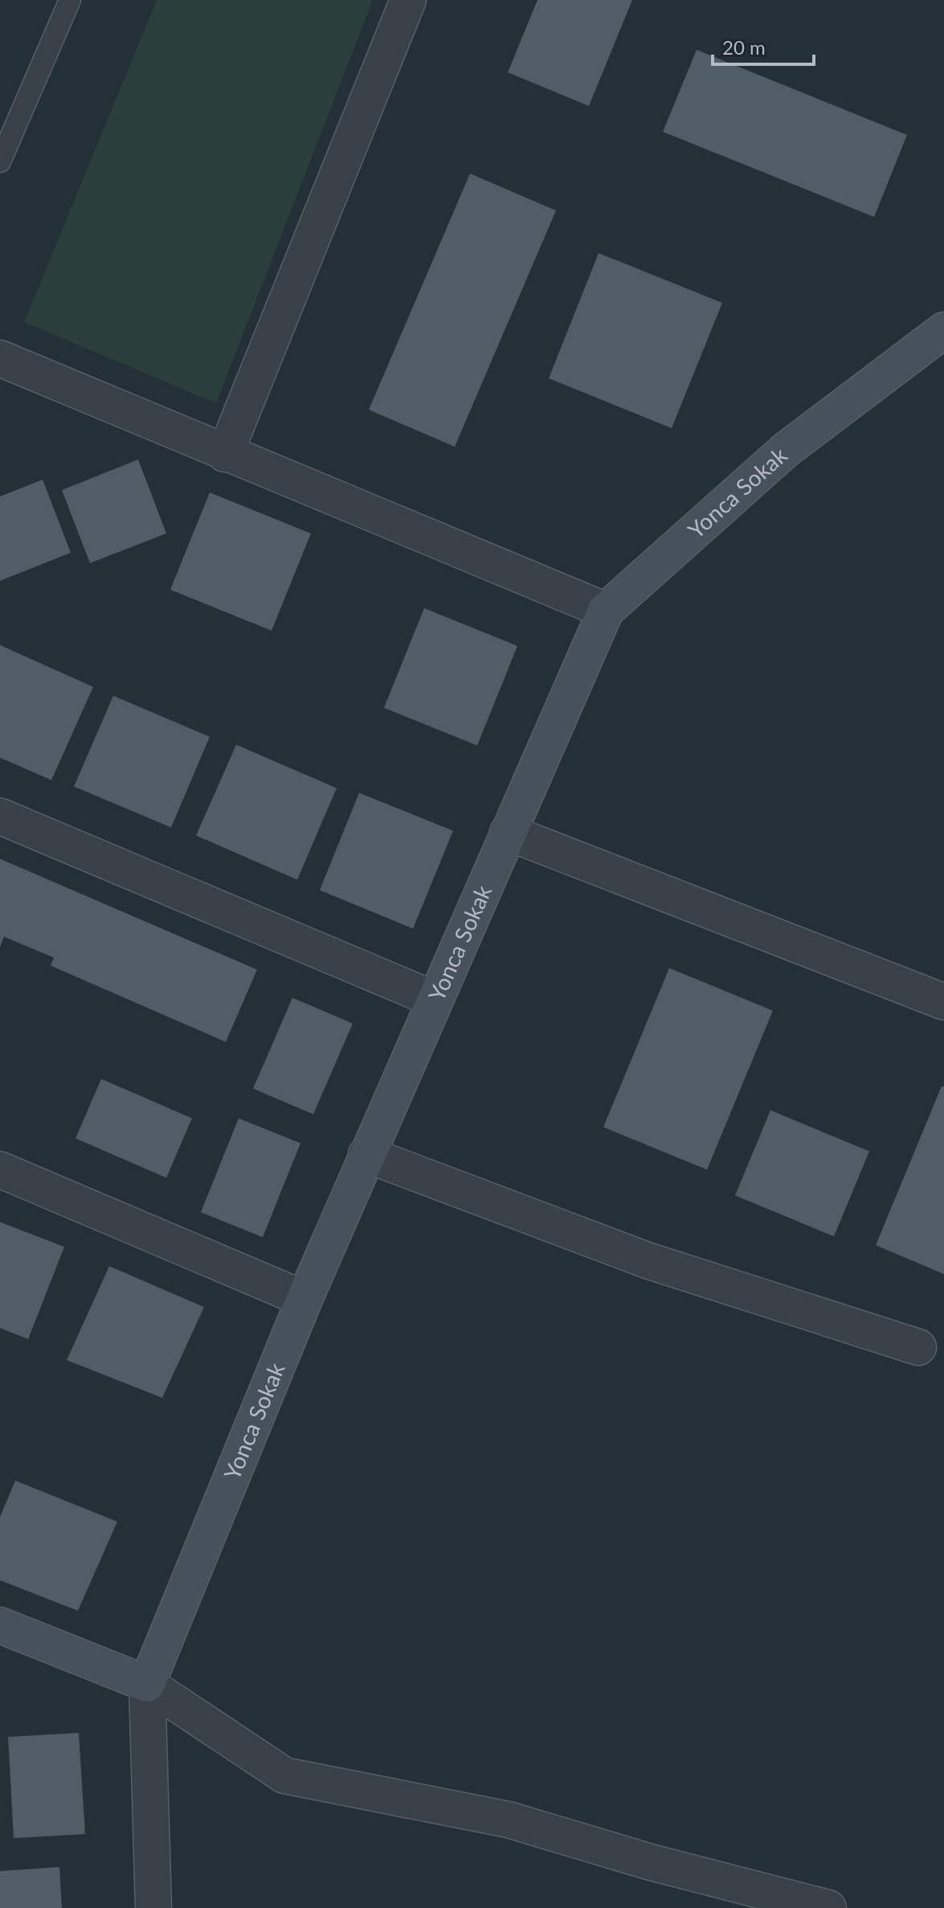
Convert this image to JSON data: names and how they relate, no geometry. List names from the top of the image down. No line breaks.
{"streets":{"street":["Yonca Sokak"]},"scale_bar":"20 m"}
